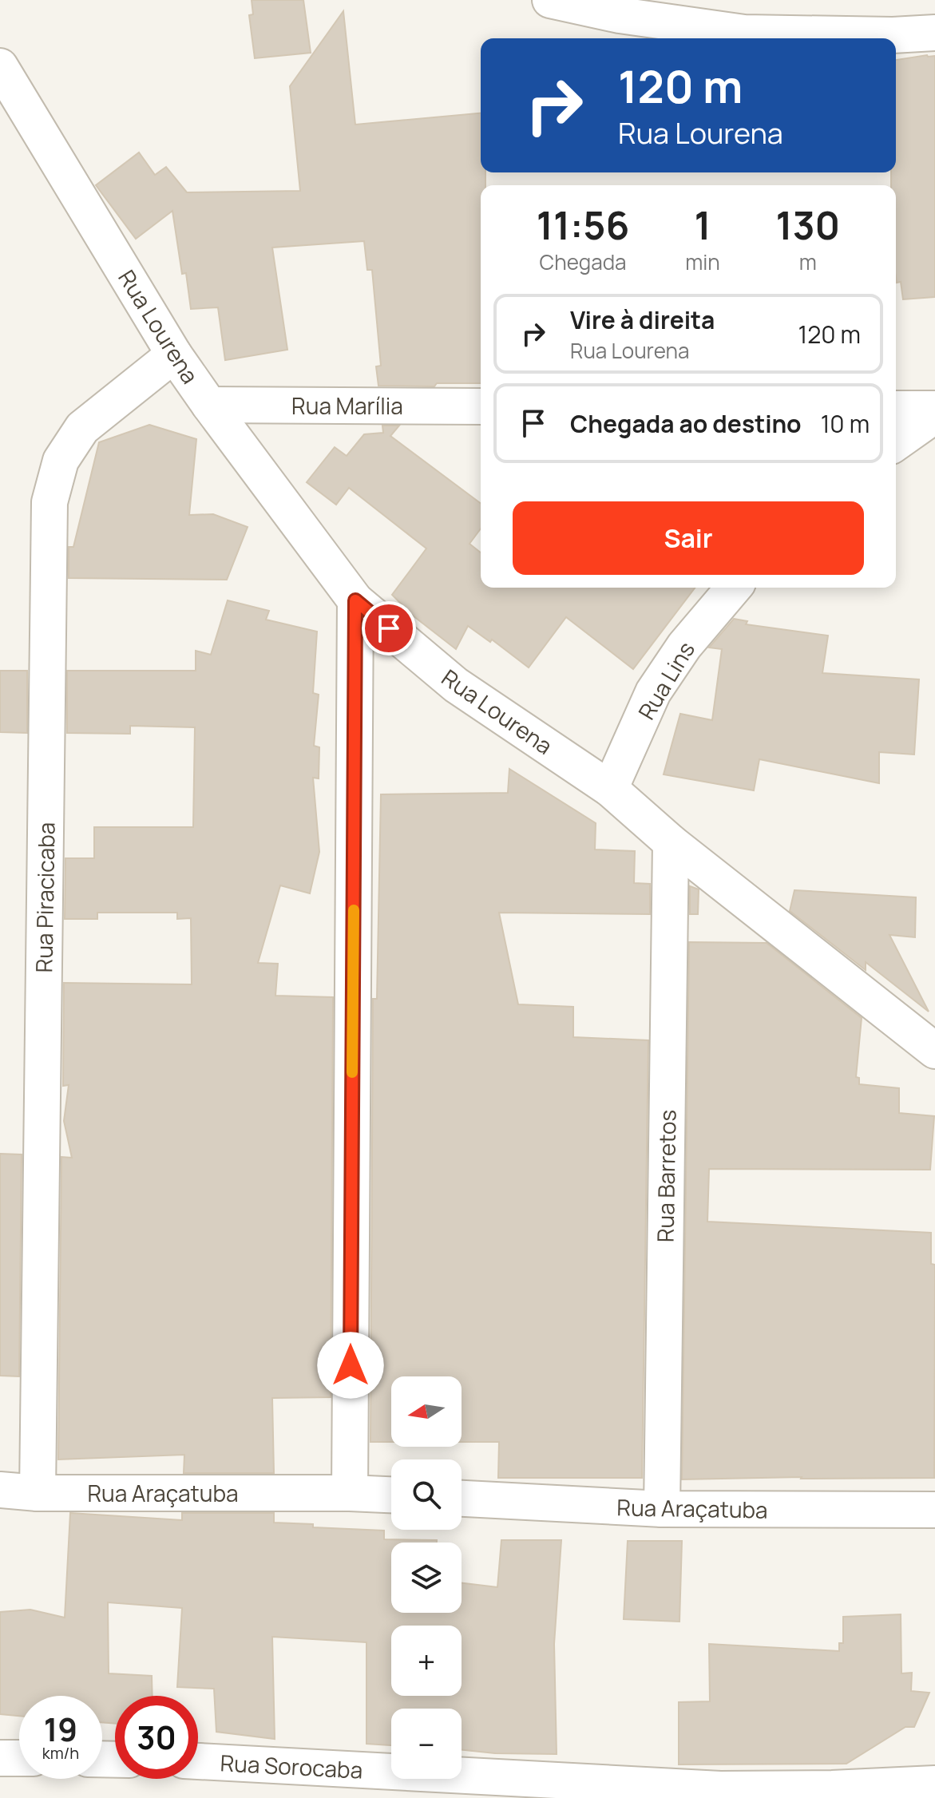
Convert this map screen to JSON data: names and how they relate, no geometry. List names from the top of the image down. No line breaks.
{"streets":{"street":["Rua Lourena","Rua Marília","Rua Lins","Rua Piracicaba","Rua Barretos","Rua Araçatuba","Rua Sorocaba"]},"crossings":[["Rua Lourena","Rua Marília"],["Rua Lourena","Rua Lins"],["Rua Lourena","Rua Piracicaba"],["Rua Lourena","Rua Barretos"],["Rua Piracicaba","Rua Araçatuba"],["Rua Barretos","Rua Araçatuba"]],"north":"left","page":{"turn":["120 m","Rua Lourena"],"eta":["11:56","Chegada","1","min","130","m"],"list":[{"name":"Vire à direita","note":"Rua Lourena","value":"120 m"},{"name":"Chegada ao destino","value":"10 m"}],"buttons":"Sair","map_buttons":["+","−"],"speed":"19 km/h","limit":"30"}}
